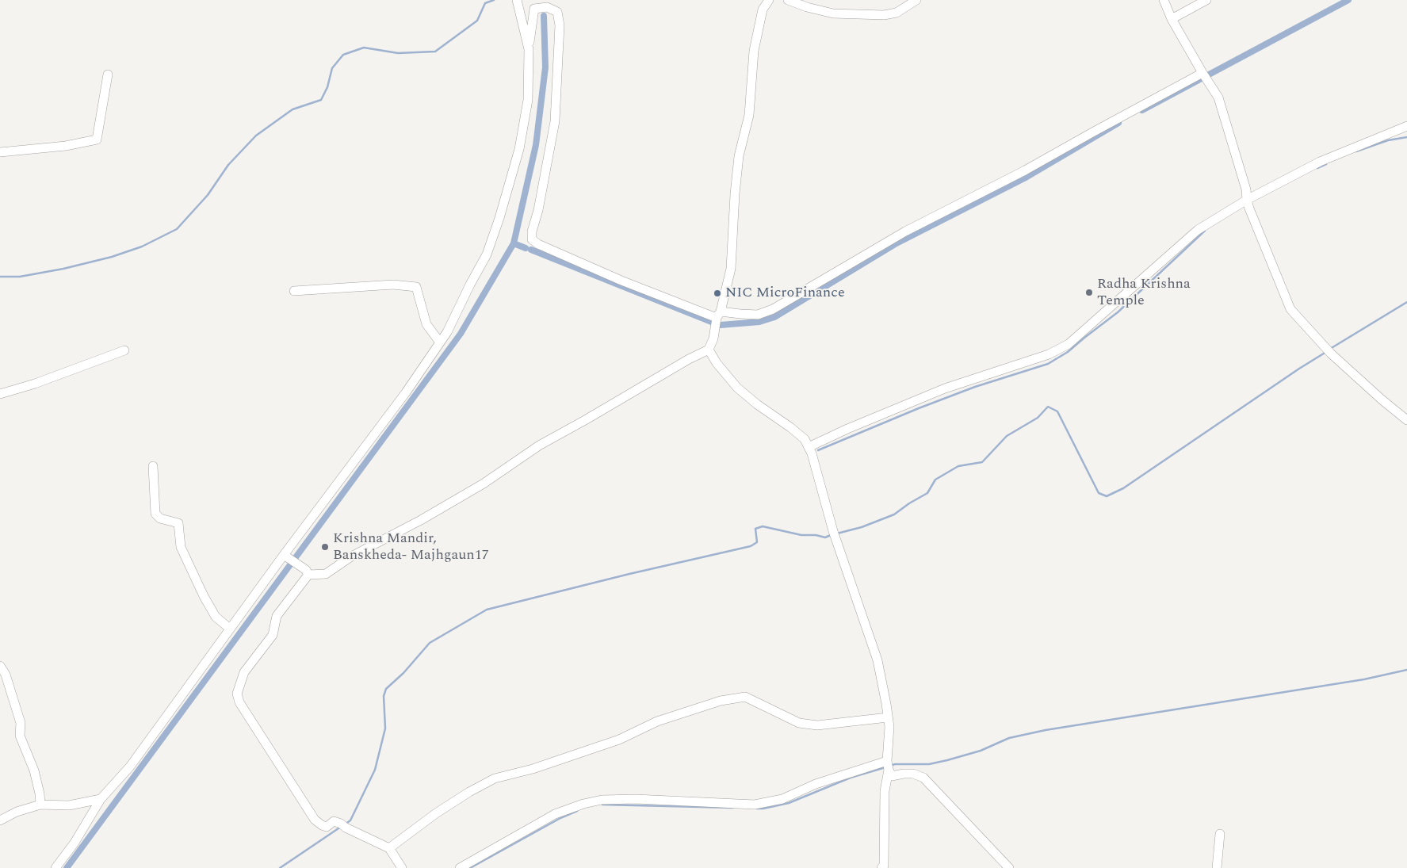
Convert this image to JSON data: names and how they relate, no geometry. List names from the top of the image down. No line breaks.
{"places":["Radha Krishna Temple","NIC MicroFinance","Krishna Mandir, Banskheda- Majhgaun17"]}
